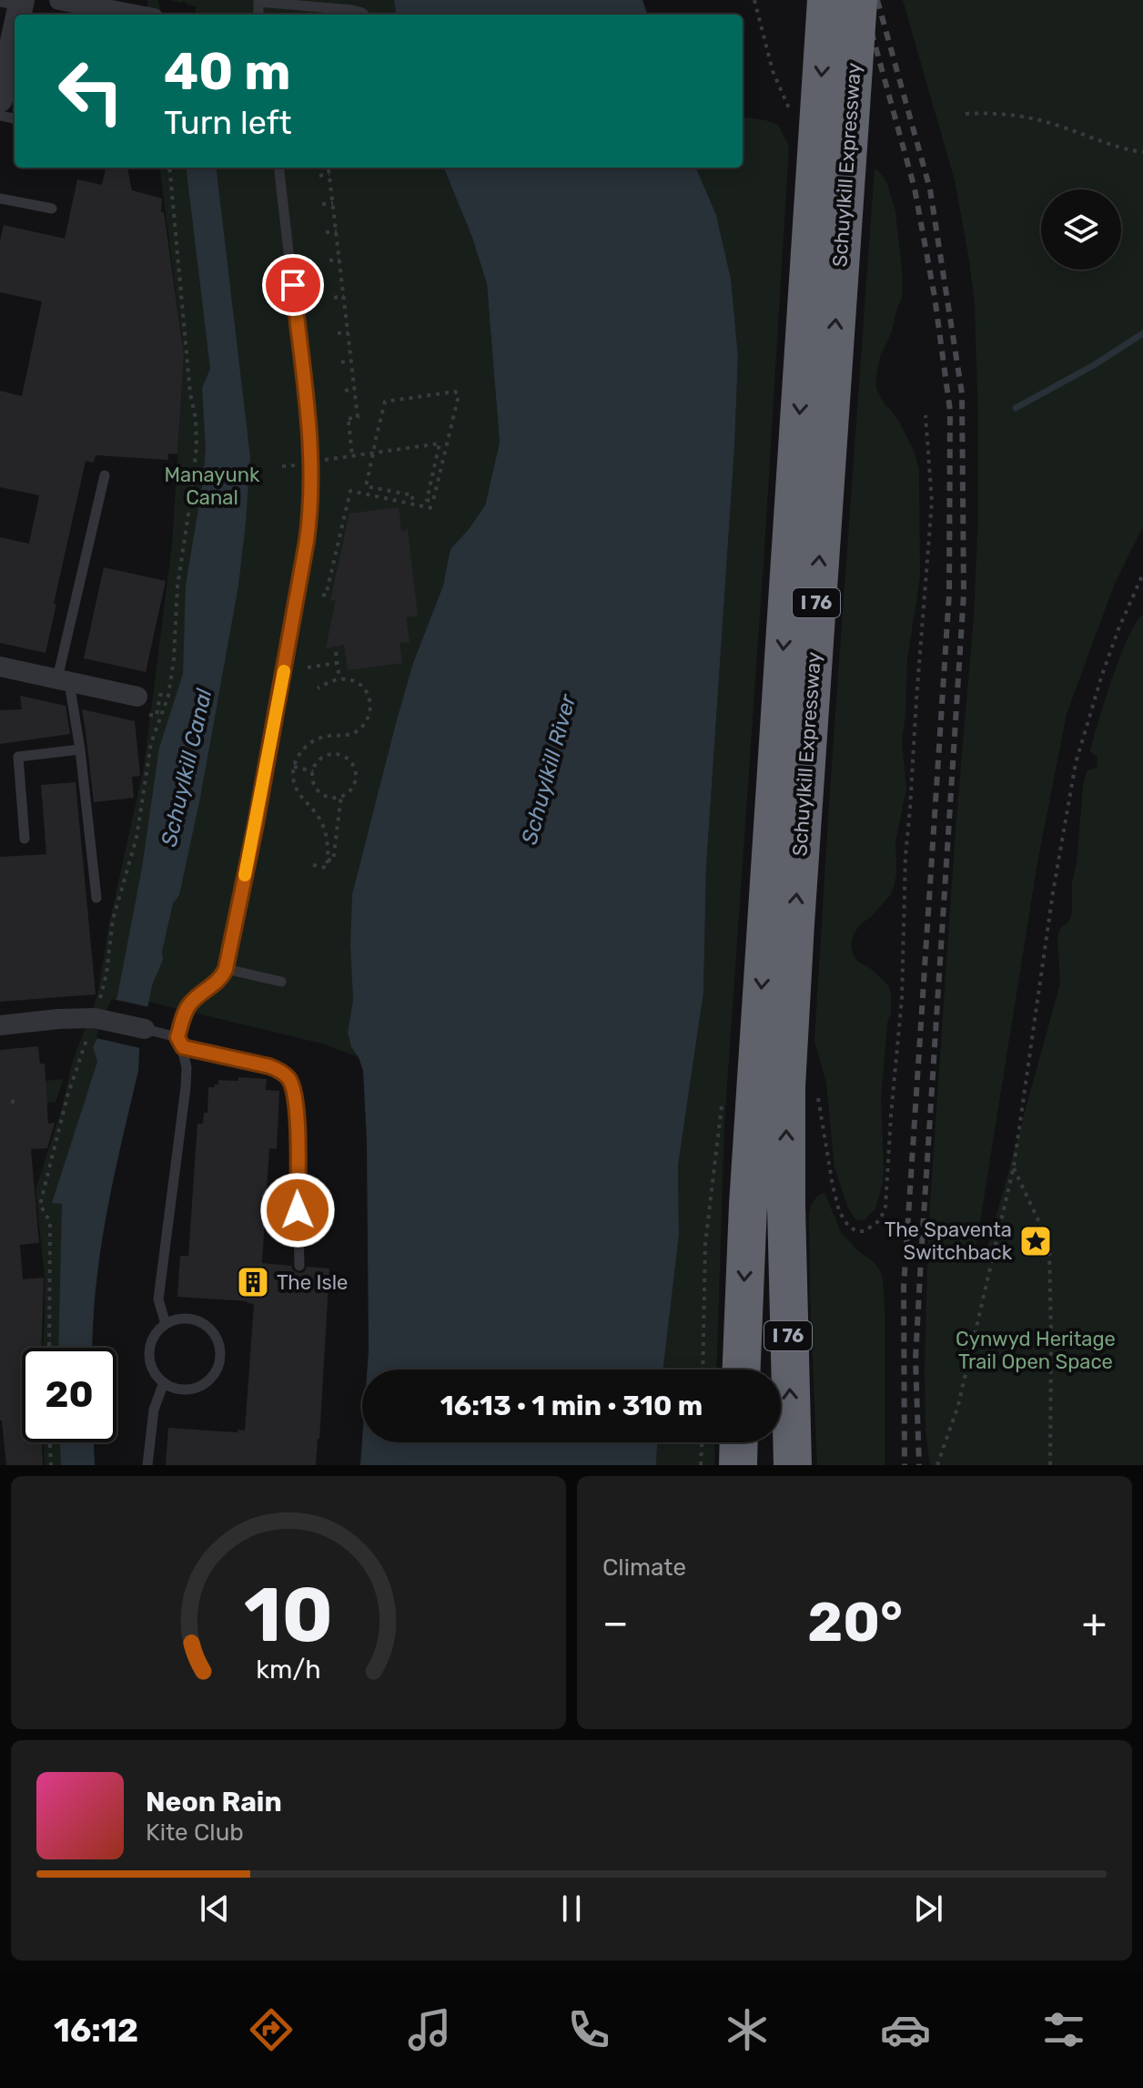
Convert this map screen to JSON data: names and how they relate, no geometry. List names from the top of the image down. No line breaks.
{"streets":{"highway":["Schuylkill Expressway","I 76"]},"water":["Schuylkill Canal","Schuylkill River"],"parks":["Manayunk Canal","Cynwyd Heritage Trail Open Space"],"places":{"place":["The Spaventa Switchback"],"building":["The Isle"]},"page":{"turn":["40 m","Turn left"],"limit":"20","trip":"16:13 · 1 min · 310 m","tile":"Climate","heat":["−","20°","+"],"song":["Neon Rain","Kite Club"],"tabs":"16:12","gauge":["10","km/h"]}}
